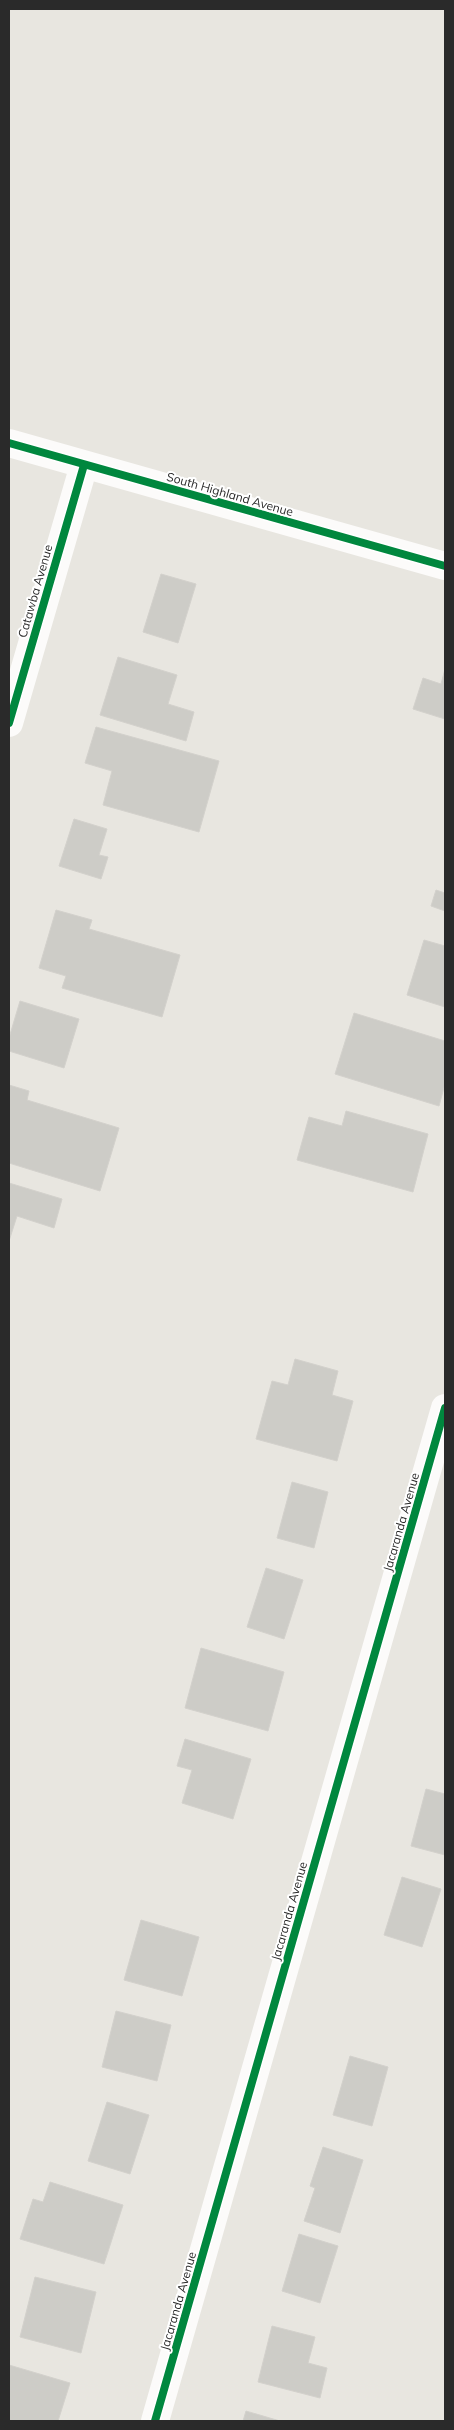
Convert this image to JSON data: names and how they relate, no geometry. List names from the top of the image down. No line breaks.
{"streets":{"street":["South Highland Avenue","Catawba Avenue","Jacaranda Avenue"]},"crossings":[["South Highland Avenue","Catawba Avenue"]]}
